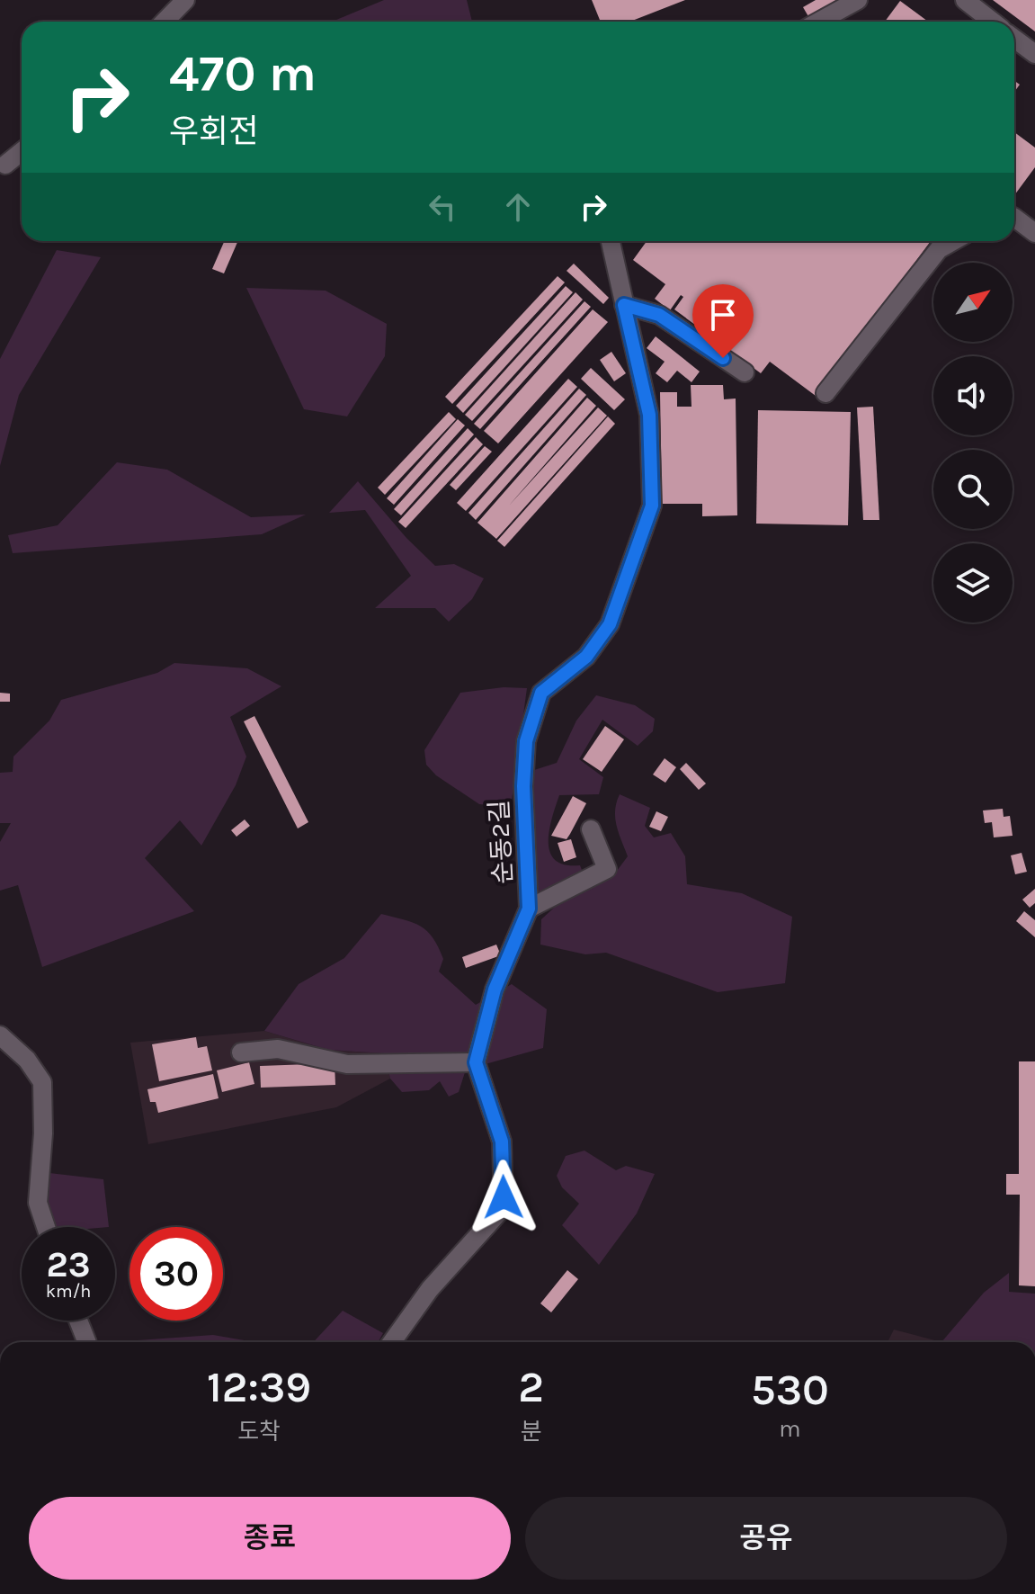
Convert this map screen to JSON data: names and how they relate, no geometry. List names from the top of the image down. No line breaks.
{"streets":{"street":["순동2길"]},"north":"top right","page":{"turn":["470 m","우회전"],"speed":"23 km/h","limit":"30","eta":["12:39","도착","2","분","530","m"],"buttons":["종료","공유"]}}
